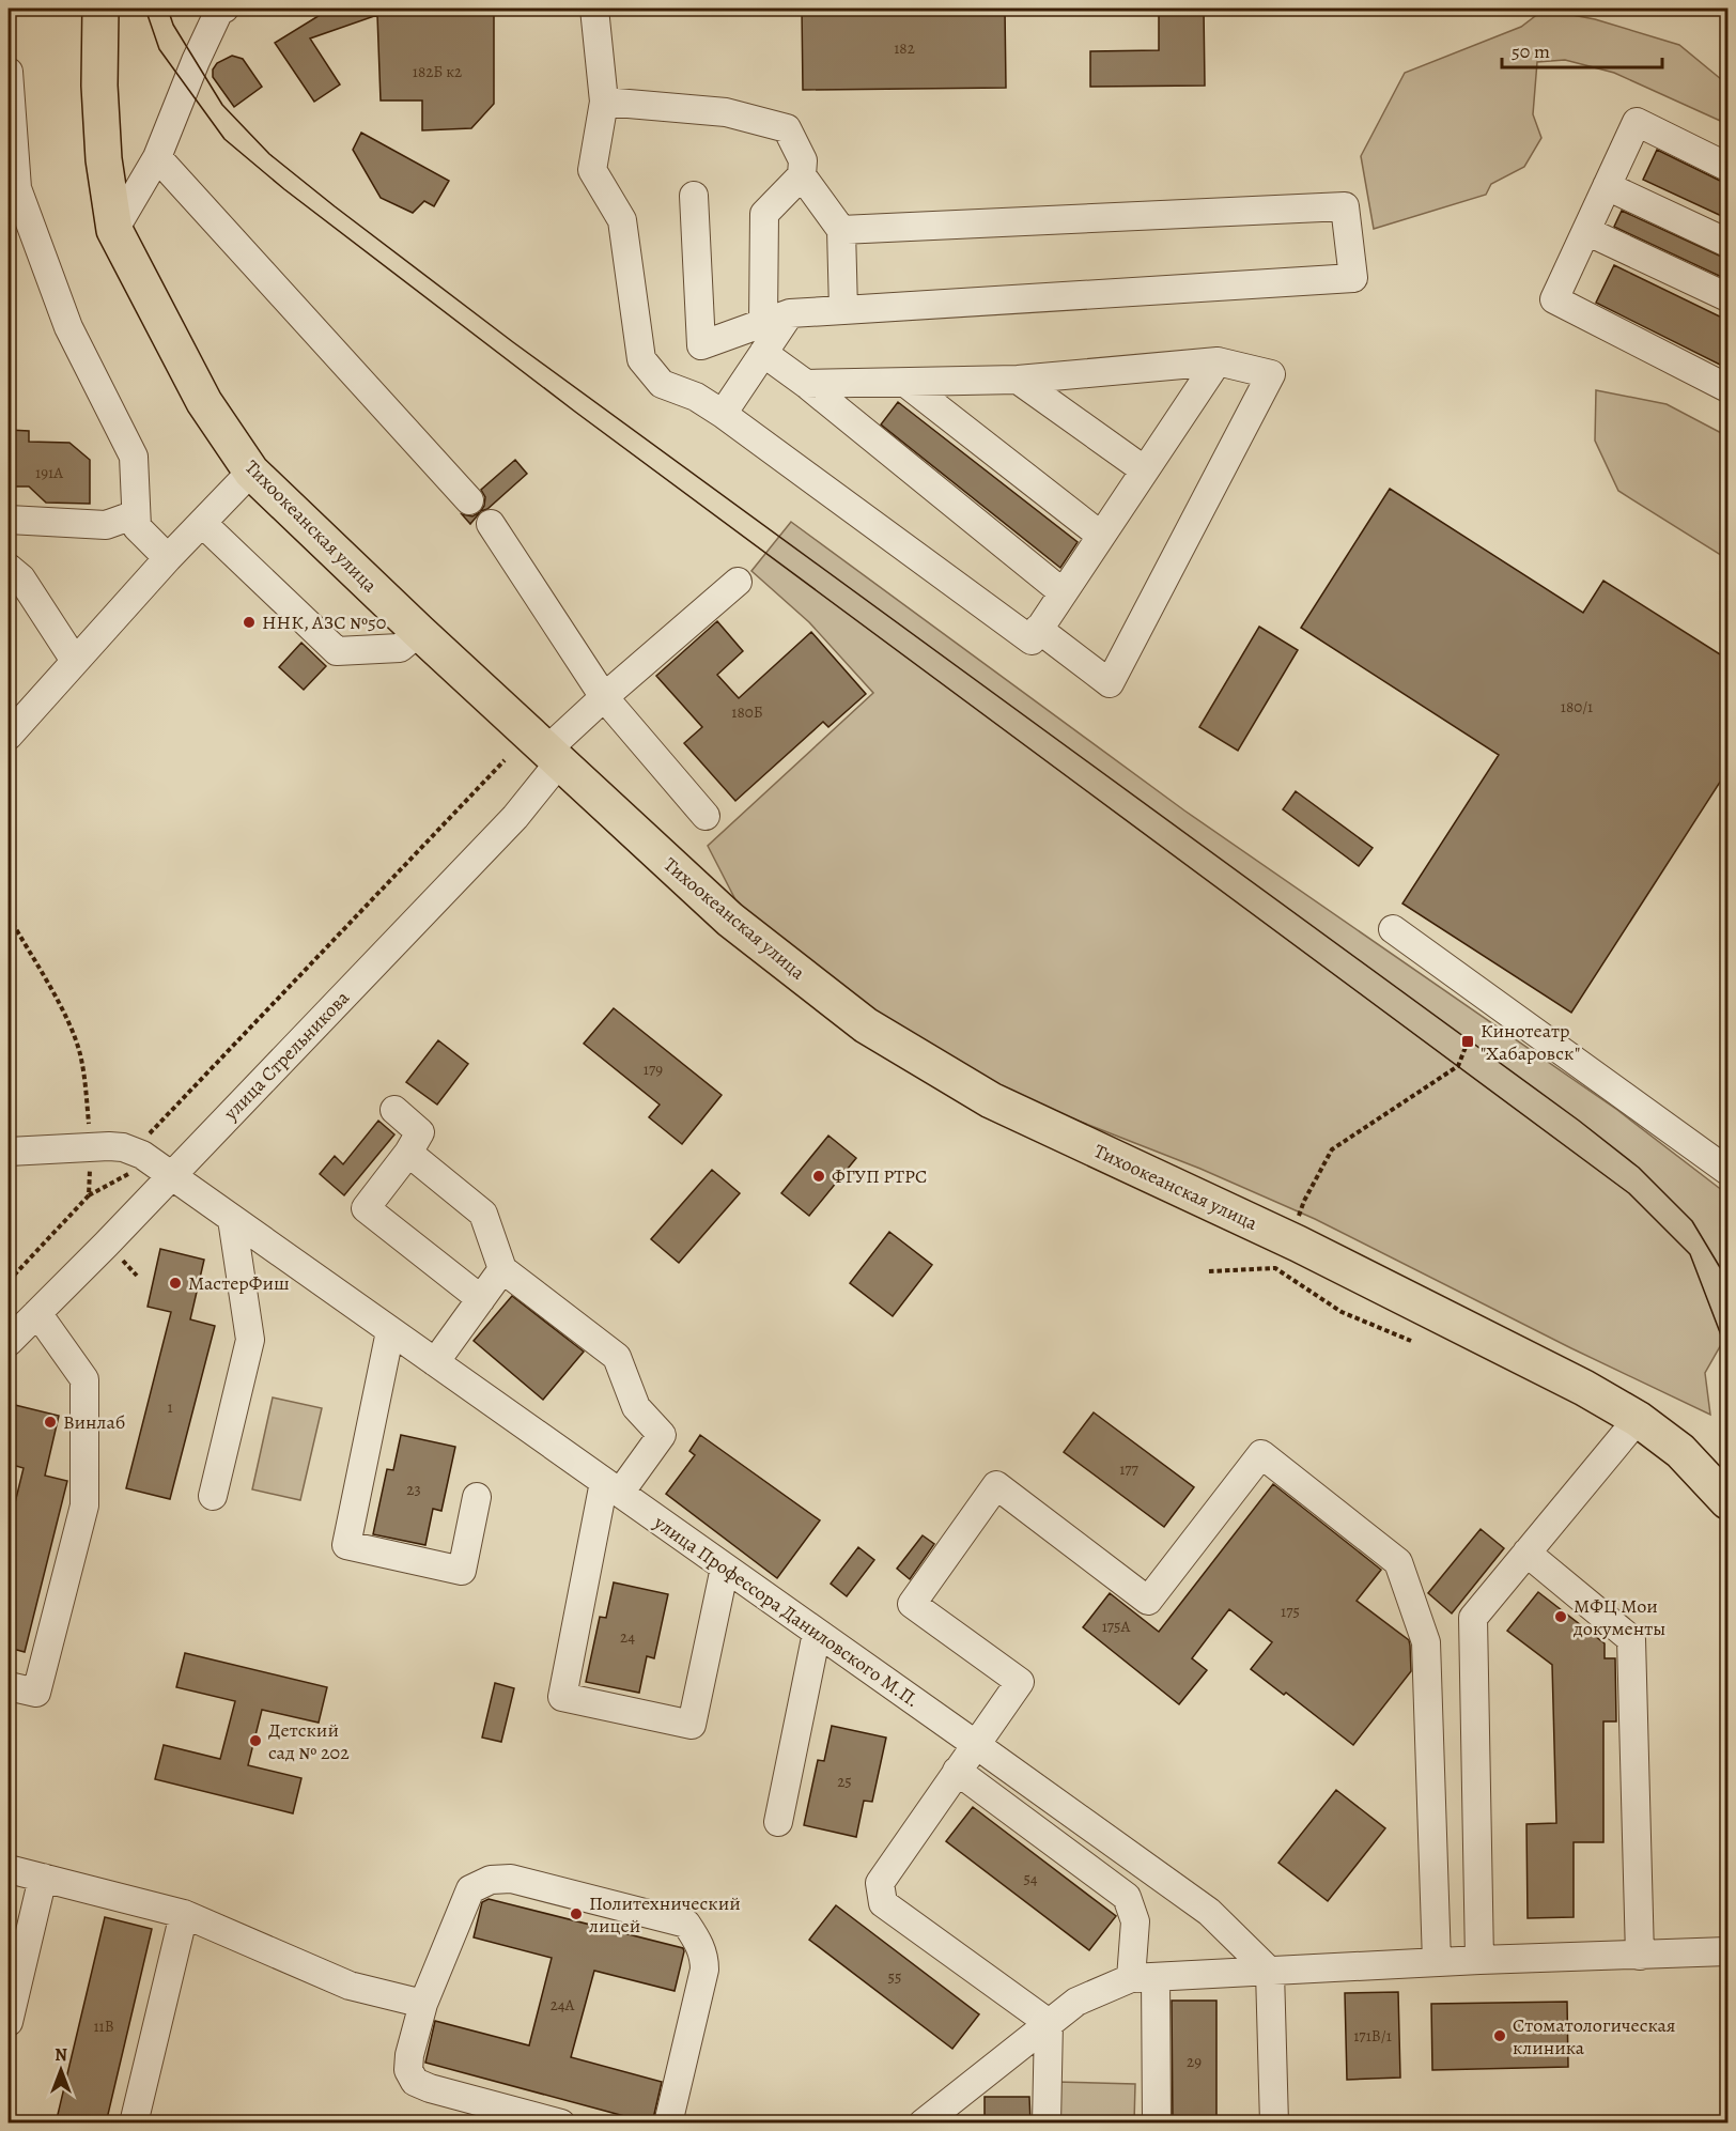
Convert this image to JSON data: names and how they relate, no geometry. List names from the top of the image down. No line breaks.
{"streets":{"main road":["Тихоокеанская улица"],"street":["улица Стрельникова","улица Профессора Даниловского М.П."]},"crossings":[["Тихоокеанская улица","улица Стрельникова"],["улица Стрельникова","улица Профессора Даниловского М.П."]],"places":{"other":["ННК, АЗС №50","ФГУП РТРС","МастерФиш","Винлаб","МФЦ Мои документы","Детский сад № 202","Политехнический лицей","Стоматологическая клиника"],"transit":["Кинотеатр \"Хабаровск\""]},"house_numbers":["182","182Б к2","191А","180/1","180Б","179","1","177","23","175","175А","24","25","54","55","24А","11В","171В/1","29"],"scale_bar":"50 m","north":"top"}
